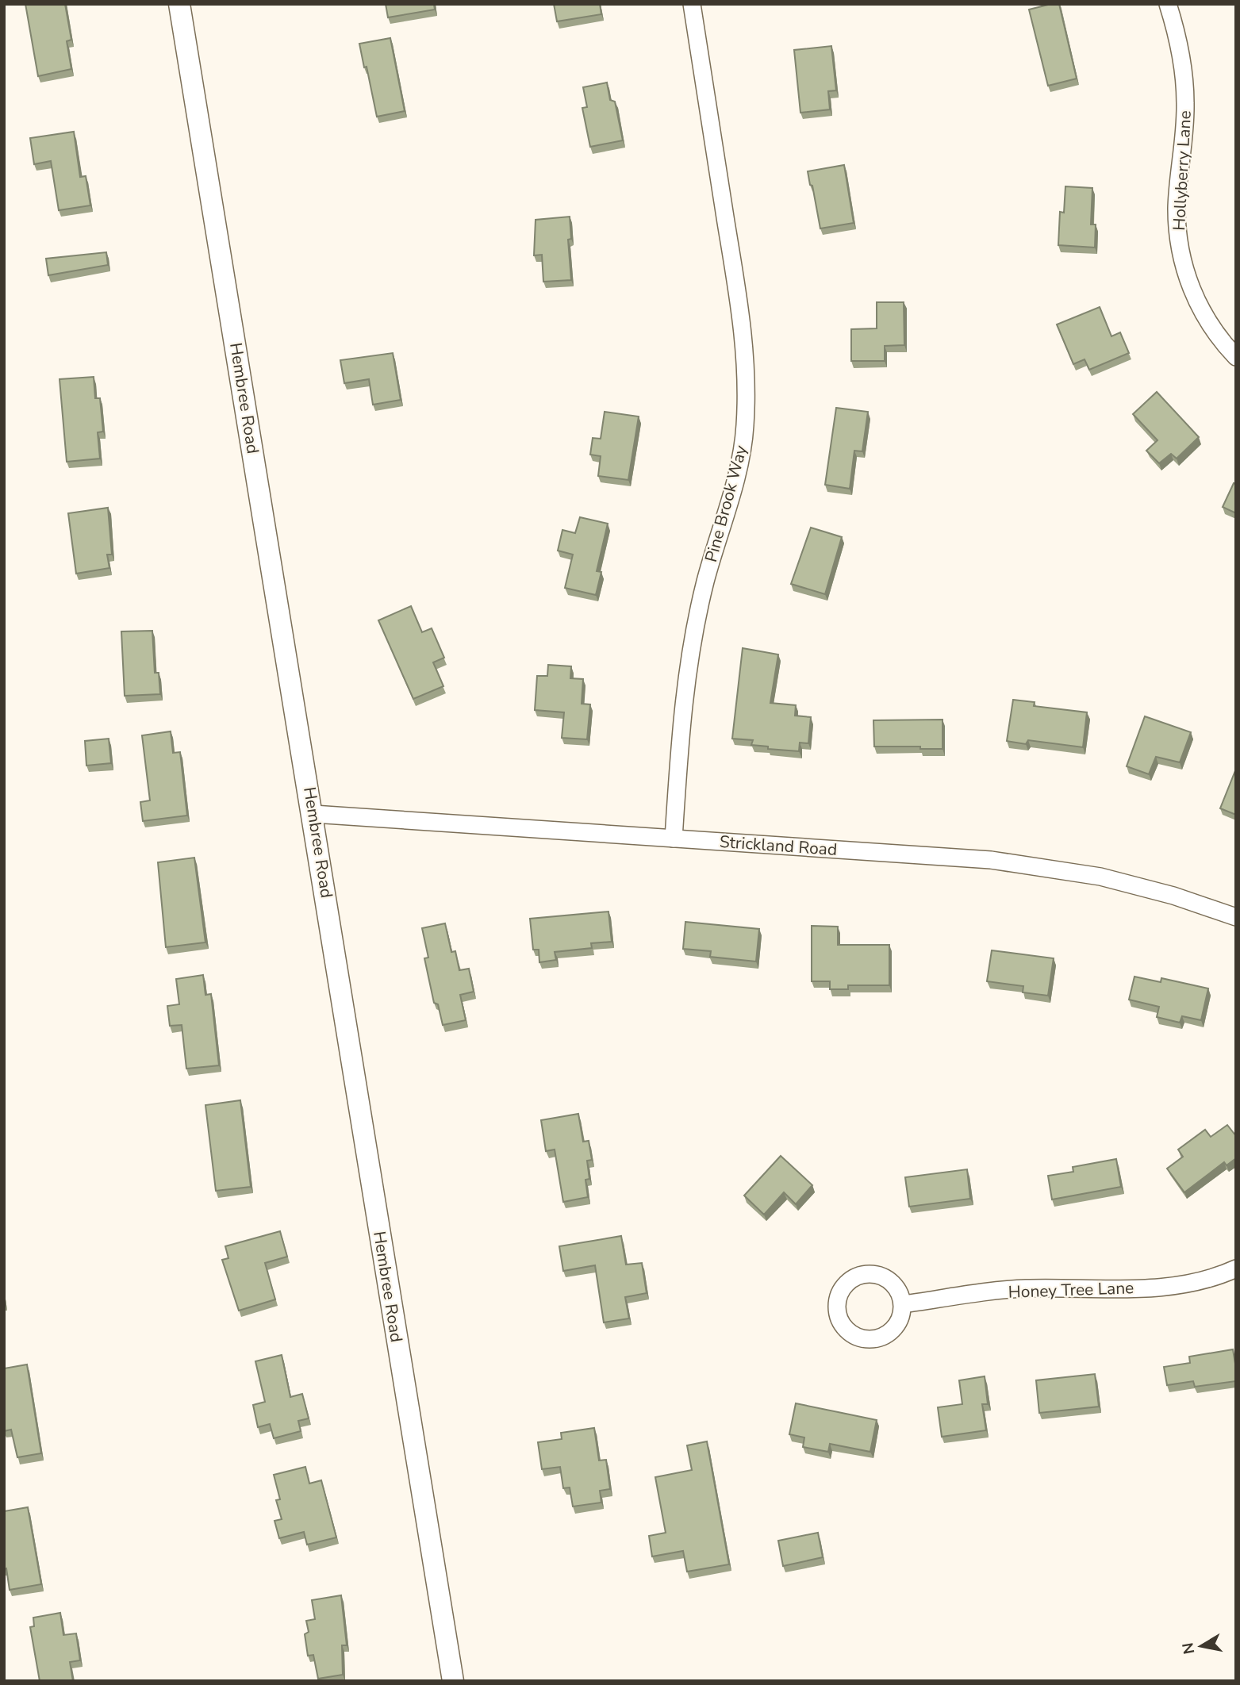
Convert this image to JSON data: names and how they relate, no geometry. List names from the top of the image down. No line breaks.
{"streets":{"street":["Hollyberry Lane","Hembree Road","Pine Brook Way","Strickland Road","Honey Tree Lane"]},"crossings":[["Hembree Road","Strickland Road"],["Pine Brook Way","Strickland Road"]],"north":"left"}
